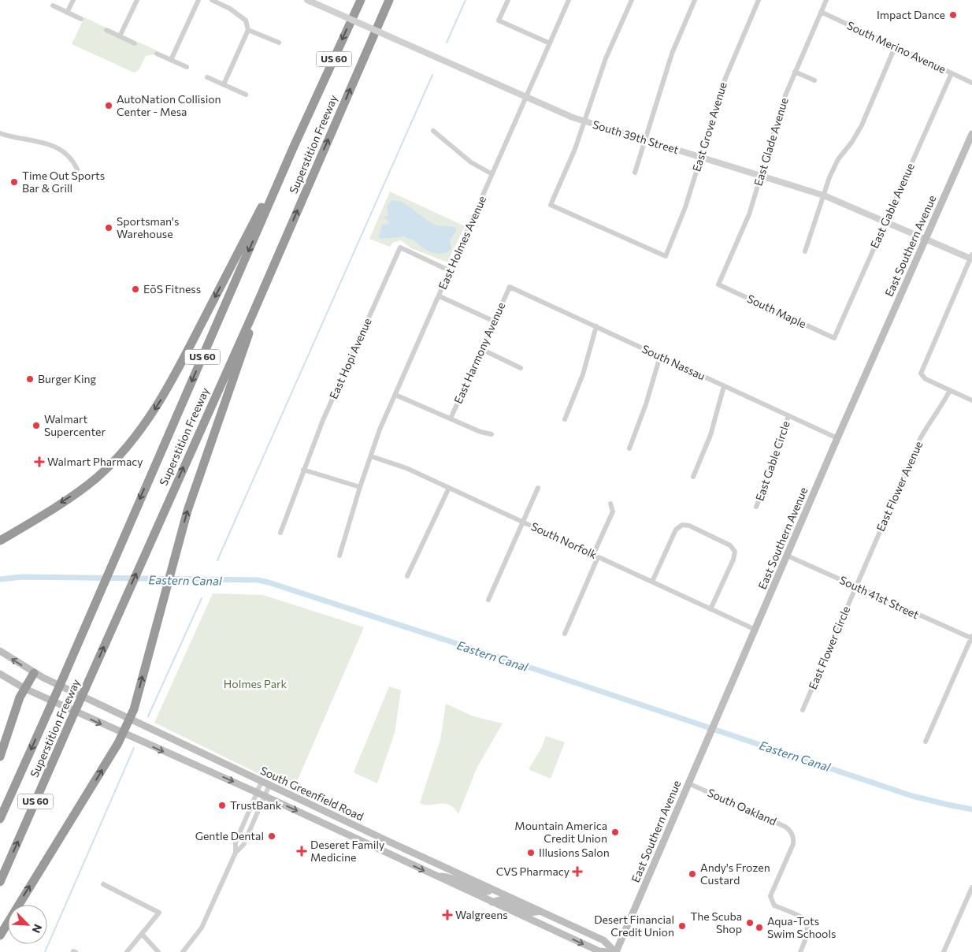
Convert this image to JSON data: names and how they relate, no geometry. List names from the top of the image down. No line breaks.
{"streets":{"highway":["US 60","Superstition Freeway"],"main road":["East Southern Avenue","South Greenfield Road"],"street":["South Merino Avenue","East Grove Avenue","South 39th Street","East Glade Avenue","East Gable Avenue","East Holmes Avenue","South Maple","East Harmony Avenue","East Hopi Avenue","South Nassau","East Gable Circle","East Flower Avenue","South Norfolk","South 41st Street","East Flower Circle","South Oakland"]},"crossings":[["South Merino Avenue","East Glade Avenue"],["South Merino Avenue","East Gable Avenue"],["East Grove Avenue","South 39th Street"],["South 39th Street","East Glade Avenue"],["South 39th Street","East Gable Avenue"],["South 39th Street","East Holmes Avenue"],["South 39th Street","East Southern Avenue"],["East Glade Avenue","South Maple"],["East Gable Avenue","South Maple"],["East Holmes Avenue","East Hopi Avenue"],["East Holmes Avenue","South Norfolk"],["East Southern Avenue","South Nassau"],["East Southern Avenue","South Norfolk"],["East Southern Avenue","South 41st Street"],["East Southern Avenue","South Greenfield Road"],["East Southern Avenue","South Oakland"],["East Harmony Avenue","South Nassau"],["South Nassau","East Gable Circle"],["East Flower Avenue","South 41st Street"],["East Flower Avenue","East Flower Circle"],["South 41st Street","East Flower Circle"]],"water":["Eastern Canal"],"parks":["Holmes Park"],"places":{"other":["Impact Dance","AutoNation Collision Center - Mesa","Time Out Sports Bar & Grill","Sportsman's Warehouse","EōS Fitness","Burger King","Walmart Supercenter","TrustBank","Mountain America Credit Union","Gentle Dental","Illusions Salon","Andy's Frozen Custard","The Scuba Shop","Desert Financial Credit Union","Aqua-Tots Swim Schools"],"health":["Walmart Pharmacy","Deseret Family Medicine","CVS Pharmacy","Walgreens"]},"north":"bottom right"}
